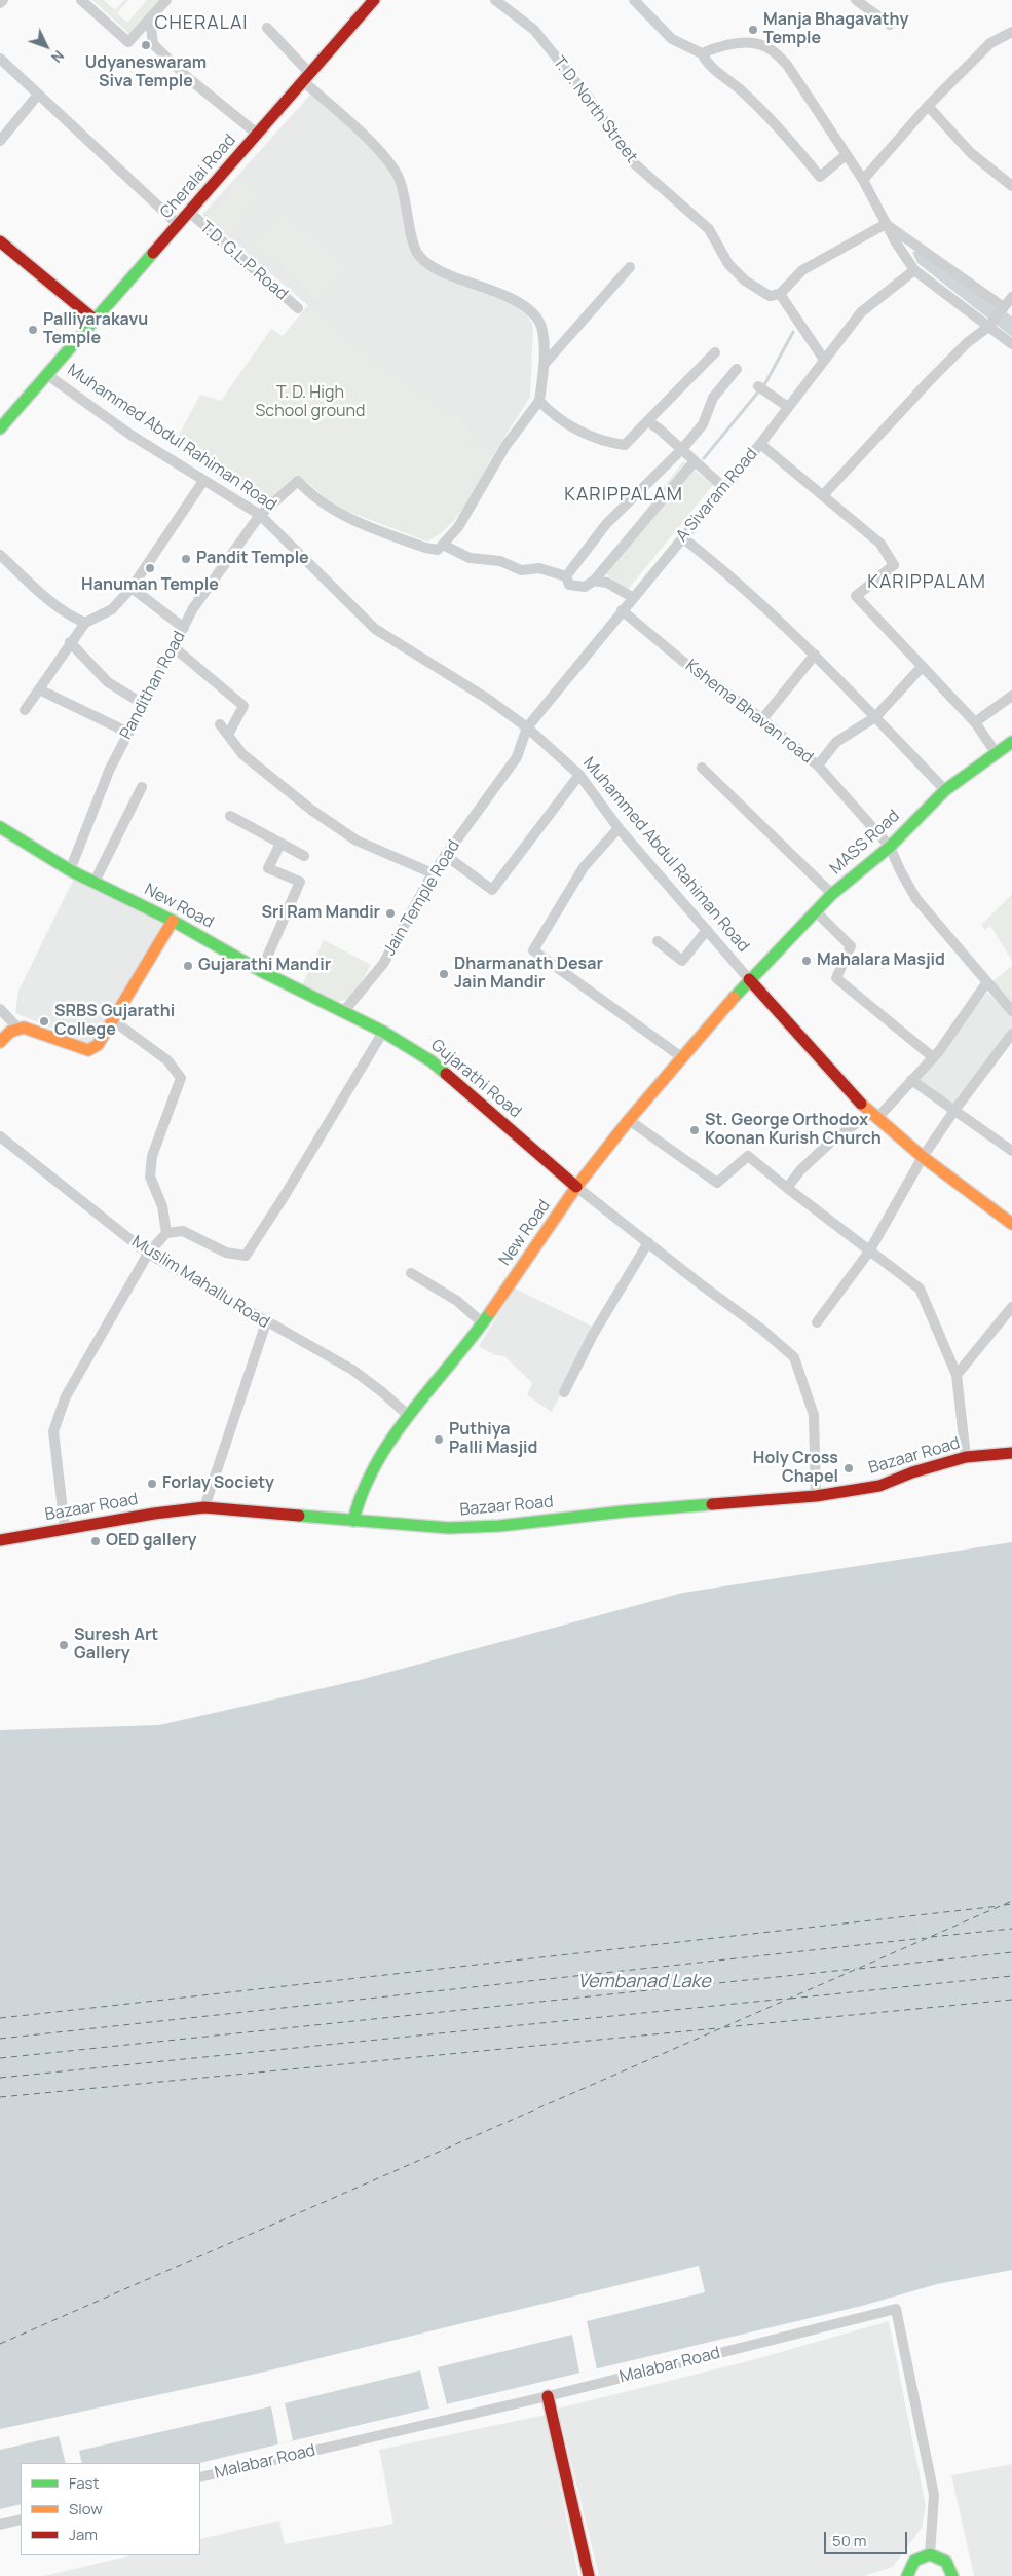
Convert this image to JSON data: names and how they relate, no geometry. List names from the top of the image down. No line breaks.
{"streets":{"main road":["Cheralai Road","Muhammed Abdul Rahiman Road","MASS Road","New Road","Gujarathi Road","Bazaar Road"],"street":["T. D. North Street","T.D. G.L.P Road","A Sivaram Road","Pandithan Road","Kshema Bhavan road","Jain Temple Road","Muslim Mahallu Road","Malabar Road"]},"crossings":[["Cheralai Road","T.D. G.L.P Road"],["Cheralai Road","Muhammed Abdul Rahiman Road"],["Muhammed Abdul Rahiman Road","A Sivaram Road"],["Muhammed Abdul Rahiman Road","Pandithan Road"],["Muhammed Abdul Rahiman Road","MASS Road"],["Muhammed Abdul Rahiman Road","Jain Temple Road"],["Muhammed Abdul Rahiman Road","New Road"],["A Sivaram Road","Kshema Bhavan road"],["A Sivaram Road","Jain Temple Road"],["Pandithan Road","New Road"],["Kshema Bhavan road","MASS Road"],["MASS Road","New Road"],["Jain Temple Road","New Road"],["Jain Temple Road","Gujarathi Road"],["New Road","Gujarathi Road"],["New Road","Muslim Mahallu Road"],["New Road","Bazaar Road"]],"districts":["CHERALAI","KARIPPALAM","KARIPPALAM"],"water":["Vembanad Lake"],"parks":["T. D. High School ground"],"places":["Manja Bhagavathy Temple","Udyaneswaram Siva Temple","Palliyarakavu Temple","Pandit Temple","Hanuman Temple","Sri Ram Mandir","Mahalara Masjid","Gujarathi Mandir","Dharmanath Desar Jain Mandir","SRBS Gujarathi College","St. George Orthodox Koonan Kurish Church","Puthiya Palli Masjid","Holy Cross Chapel","Forlay Society","OED gallery","Suresh Art Gallery"],"legend":["Fast","Slow","Jam"],"scale_bar":"50 m","north":"bottom right"}
